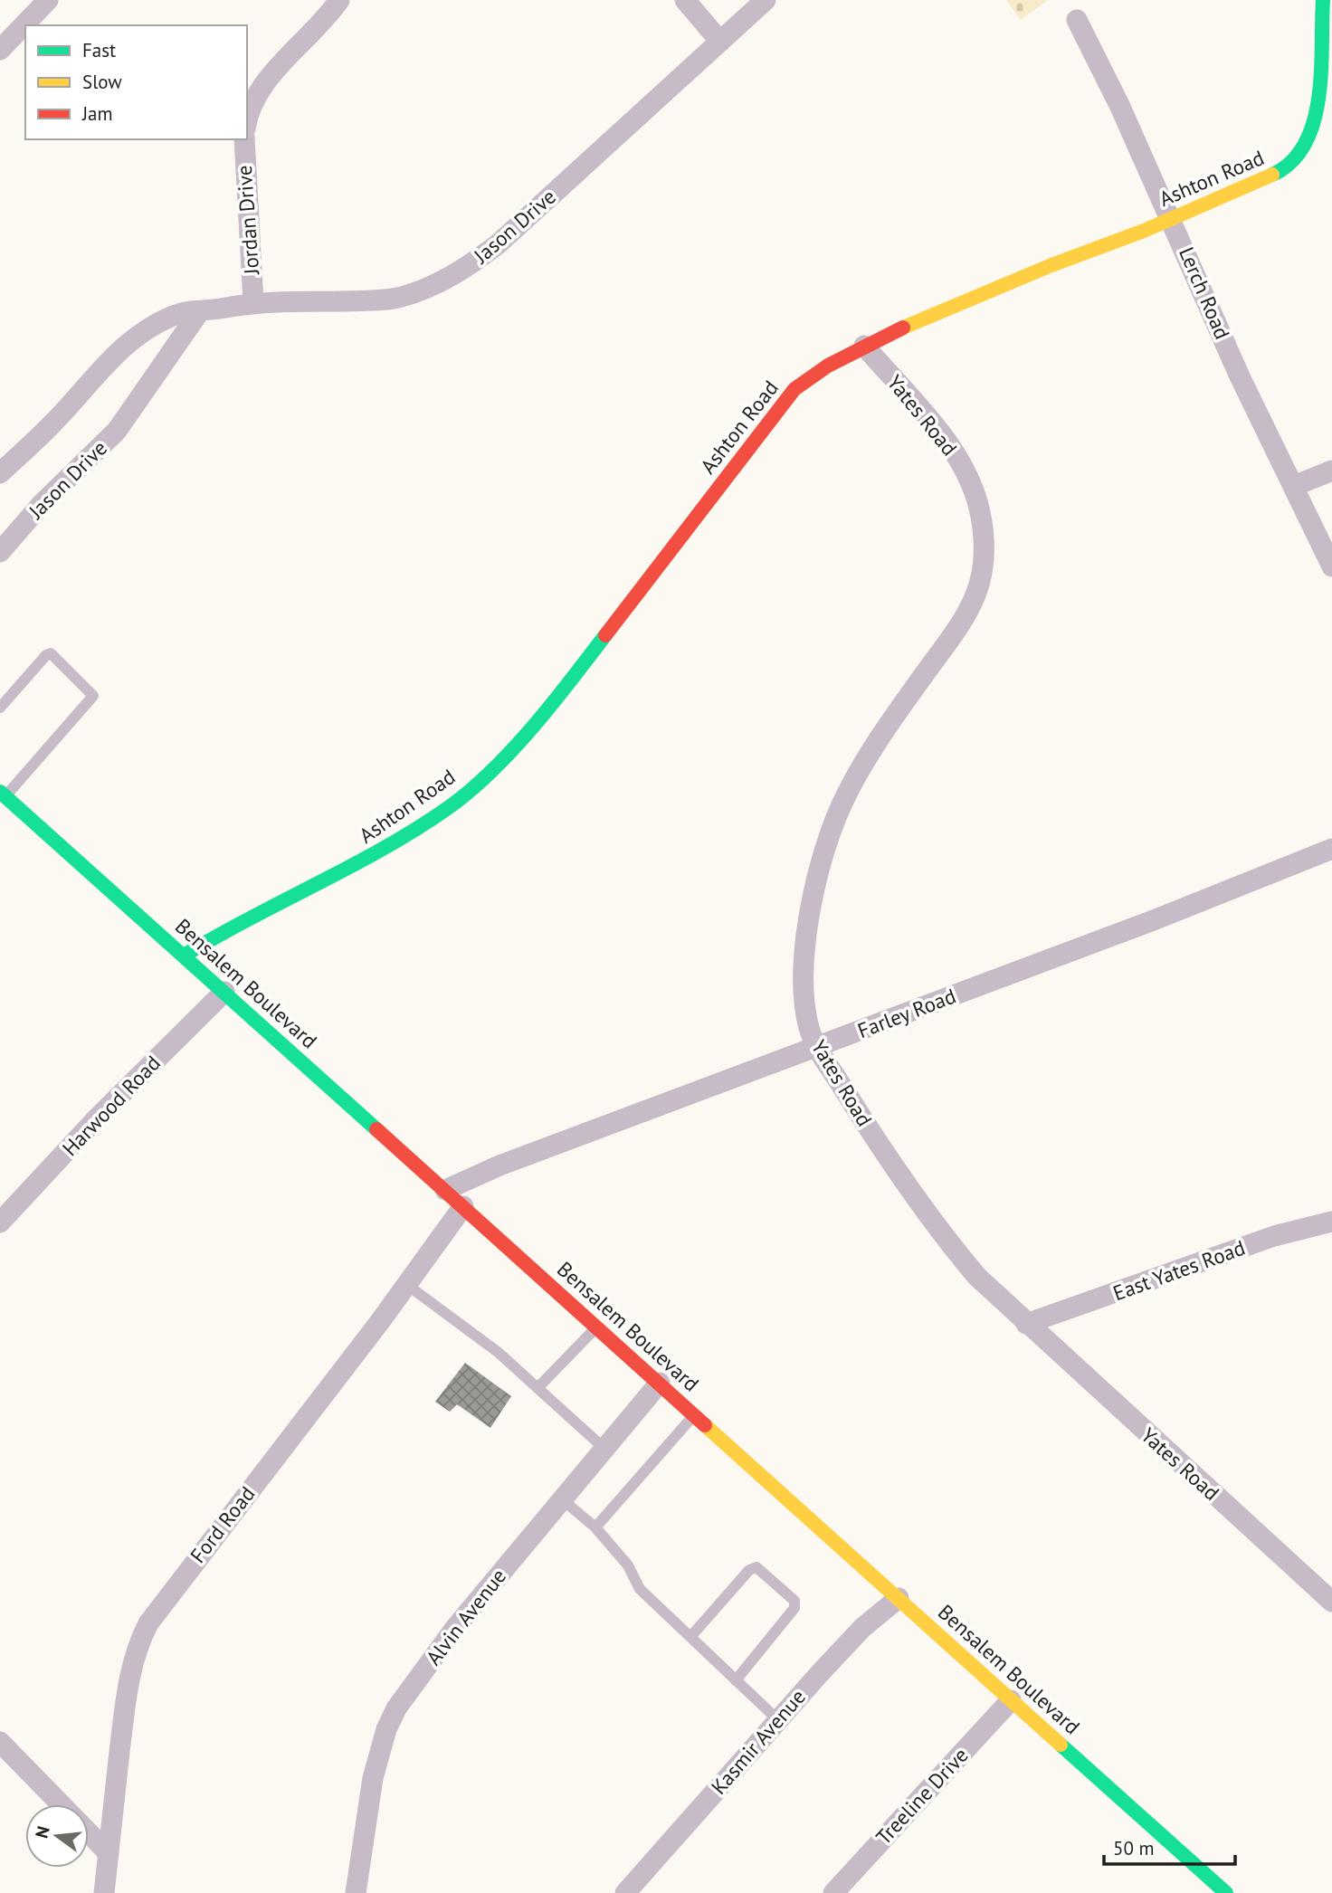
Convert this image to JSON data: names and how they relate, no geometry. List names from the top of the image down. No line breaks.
{"streets":{"main road":["Ashton Road","Bensalem Boulevard"],"street":["Jordan Drive","Jason Drive","Lerch Road","Yates Road","Farley Road","Harwood Road","East Yates Road","Ford Road","Alvin Avenue","Kasmir Avenue","Treeline Drive"]},"crossings":[["Ashton Road","Lerch Road"],["Ashton Road","Yates Road"],["Ashton Road","Bensalem Boulevard"],["Jordan Drive","Jason Drive"],["Yates Road","Farley Road"],["Yates Road","East Yates Road"],["Bensalem Boulevard","Farley Road"],["Bensalem Boulevard","Harwood Road"],["Bensalem Boulevard","Ford Road"],["Bensalem Boulevard","Alvin Avenue"],["Bensalem Boulevard","Kasmir Avenue"],["Bensalem Boulevard","Treeline Drive"]],"legend":["Fast","Slow","Jam"],"scale_bar":"50 m","north":"left"}
